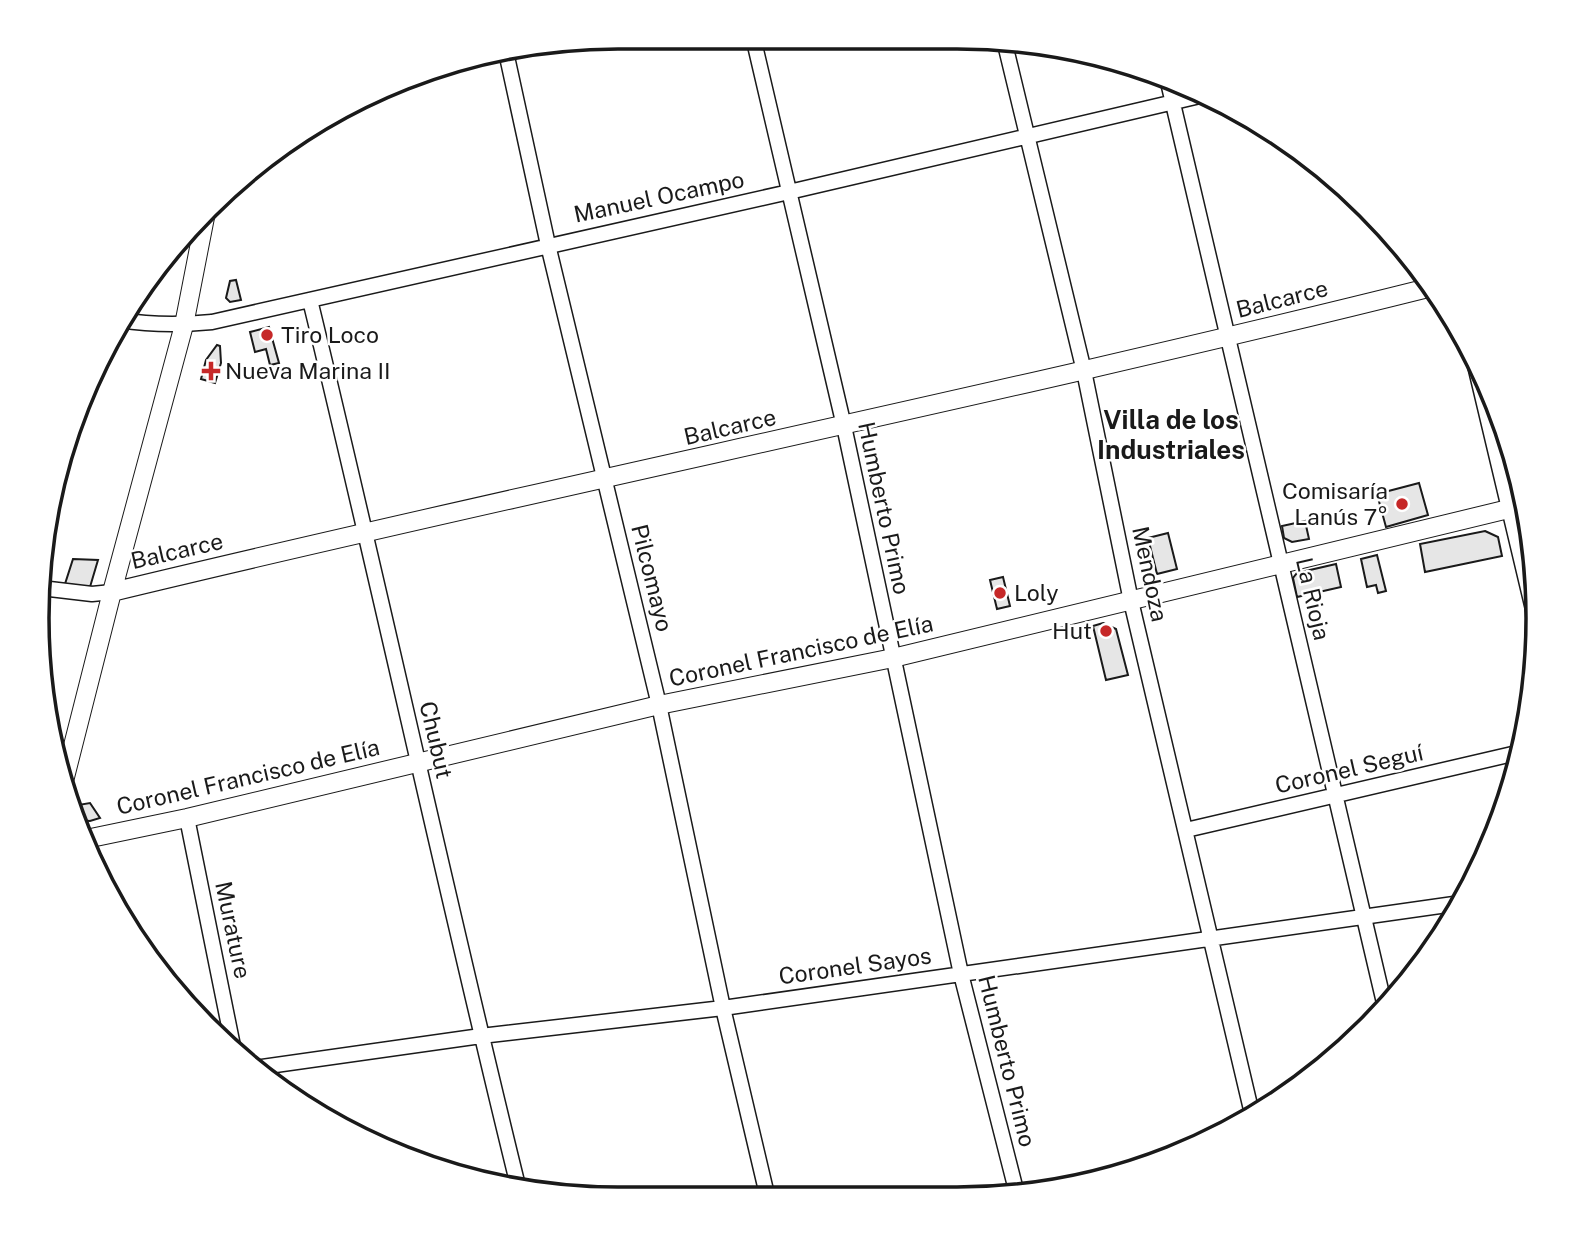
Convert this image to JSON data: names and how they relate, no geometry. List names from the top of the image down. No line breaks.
{"streets":{"street":["Manuel Ocampo","Balcarce","Humberto Primo","Mendoza","Pilcomayo","La Rioja","Coronel Francisco de Elía","Chubut","Coronel Seguí","Murature","Coronel Sayos"]},"crossings":[["Manuel Ocampo","Humberto Primo"],["Manuel Ocampo","Mendoza"],["Manuel Ocampo","Pilcomayo"],["Manuel Ocampo","La Rioja"],["Manuel Ocampo","Chubut"],["Balcarce","Humberto Primo"],["Balcarce","Mendoza"],["Balcarce","Pilcomayo"],["Balcarce","La Rioja"],["Balcarce","Chubut"],["Humberto Primo","Coronel Francisco de Elía"],["Humberto Primo","Coronel Sayos"],["Mendoza","Coronel Francisco de Elía"],["Mendoza","Coronel Seguí"],["Mendoza","Coronel Sayos"],["Pilcomayo","Coronel Francisco de Elía"],["Pilcomayo","Coronel Sayos"],["La Rioja","Coronel Francisco de Elía"],["La Rioja","Coronel Seguí"],["La Rioja","Coronel Sayos"],["Coronel Francisco de Elía","Chubut"],["Coronel Francisco de Elía","Murature"],["Chubut","Coronel Sayos"]],"districts":["Villa de los Industriales"],"places":{"other":["Tiro Loco","Comisaría Lanús 7°","Loly","Hut"],"health":["Nueva Marina II"]}}
